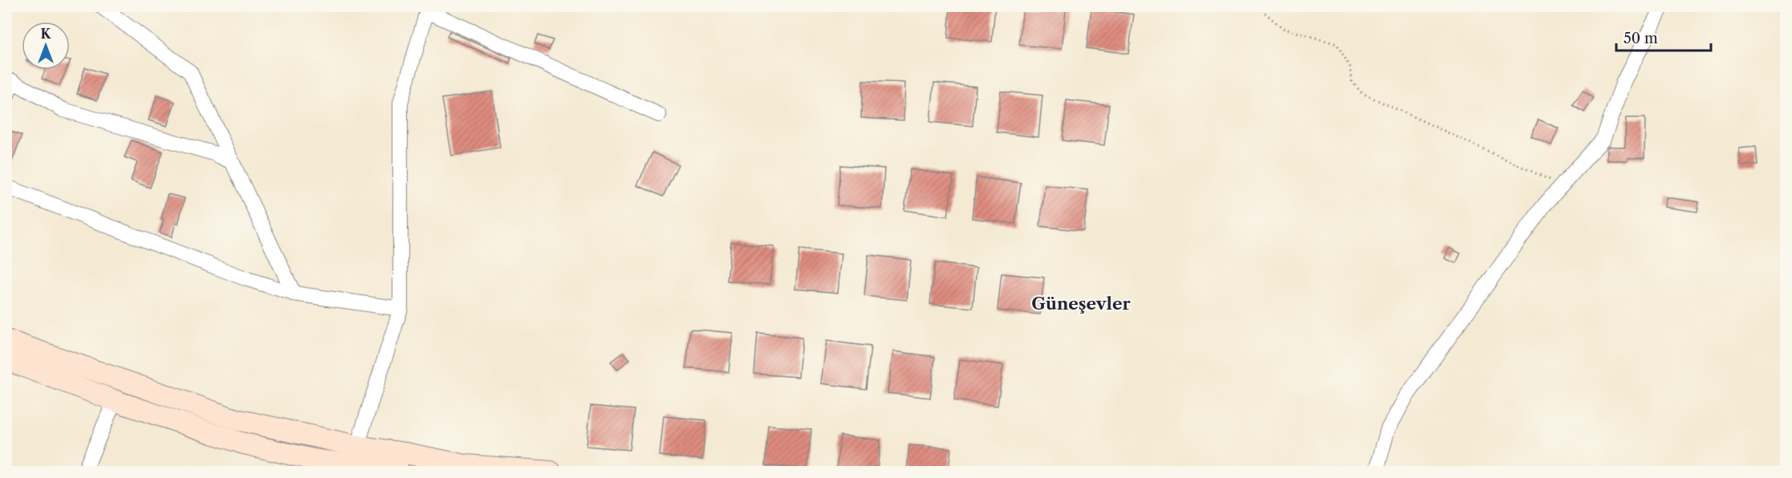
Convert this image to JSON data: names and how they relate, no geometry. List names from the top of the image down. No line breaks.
{"districts":["Güneşevler"],"scale_bar":"50 m","north":"top"}
